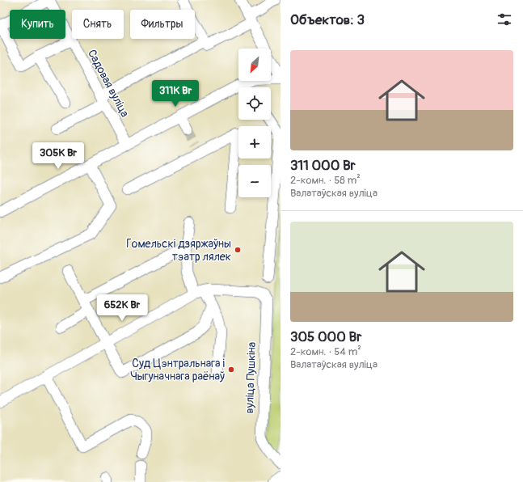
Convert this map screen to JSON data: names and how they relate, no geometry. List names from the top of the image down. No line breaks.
{"streets":{"street":["Садовая вуліца","вуліца Пушкіна"]},"places":["Гомельскі дзяржаўны тэатр лялек","Суд Цэнтральнага і Чыгуначнага раёнаў"],"north":"bottom left","page":{"heading":"Объектов: 3","chip":["Купить","Снять","Фильтры"],"list":[{"name":"311 000 Br","note":"2-комн. · 58 m² · Валатаўская вуліца"},{"name":"305 000 Br","note":"2-комн. · 54 m² · Валатаўская вуліца"}],"map_buttons":["+","−"],"price":["311K Br","305K Br","652K Br"]}}
